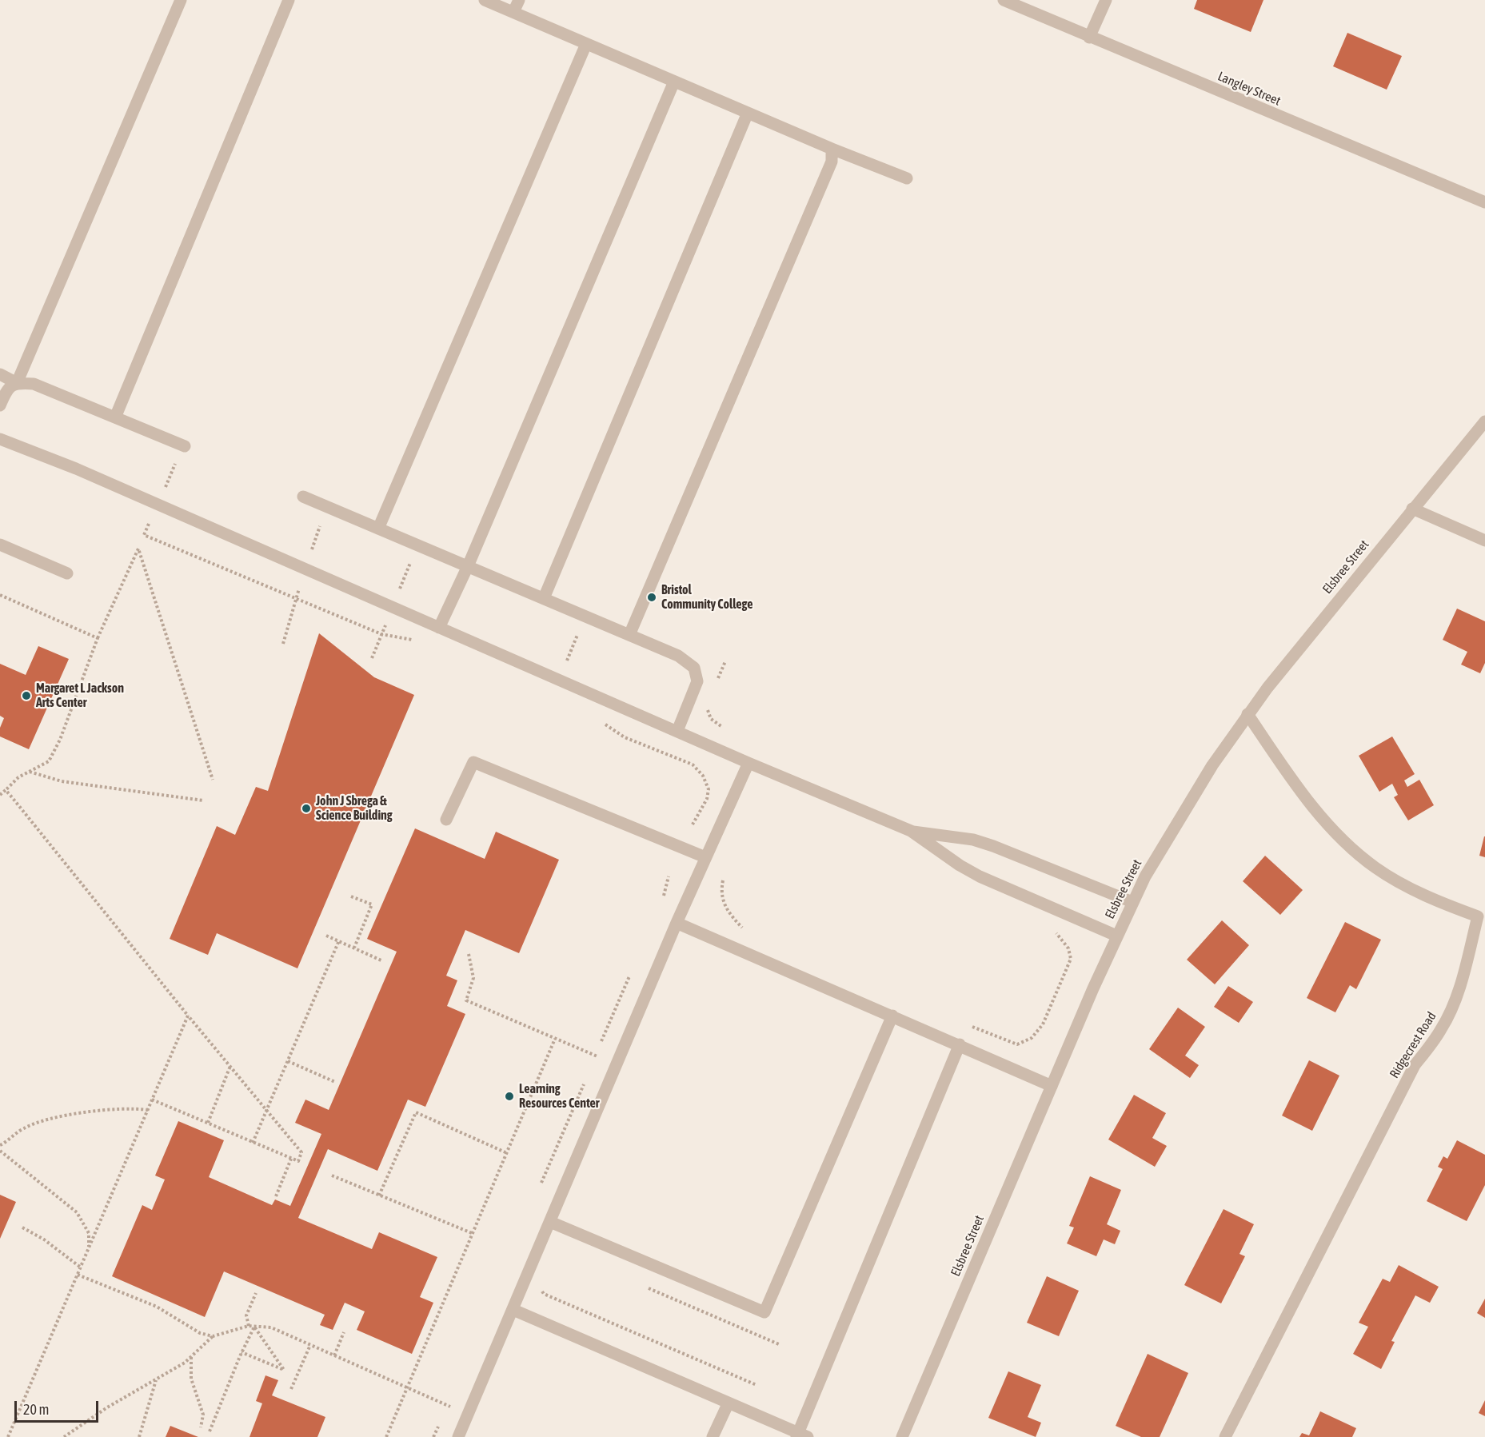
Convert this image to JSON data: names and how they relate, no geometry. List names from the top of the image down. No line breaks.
{"streets":{"street":["Langley Street","Elsbree Street","Ridgecrest Road"]},"crossings":[["Elsbree Street","Ridgecrest Road"]],"places":["Bristol Community College","Margaret L Jackson Arts Center","John J Sbrega & Science Building","Learning Resources Center"],"scale_bar":"20 m"}
